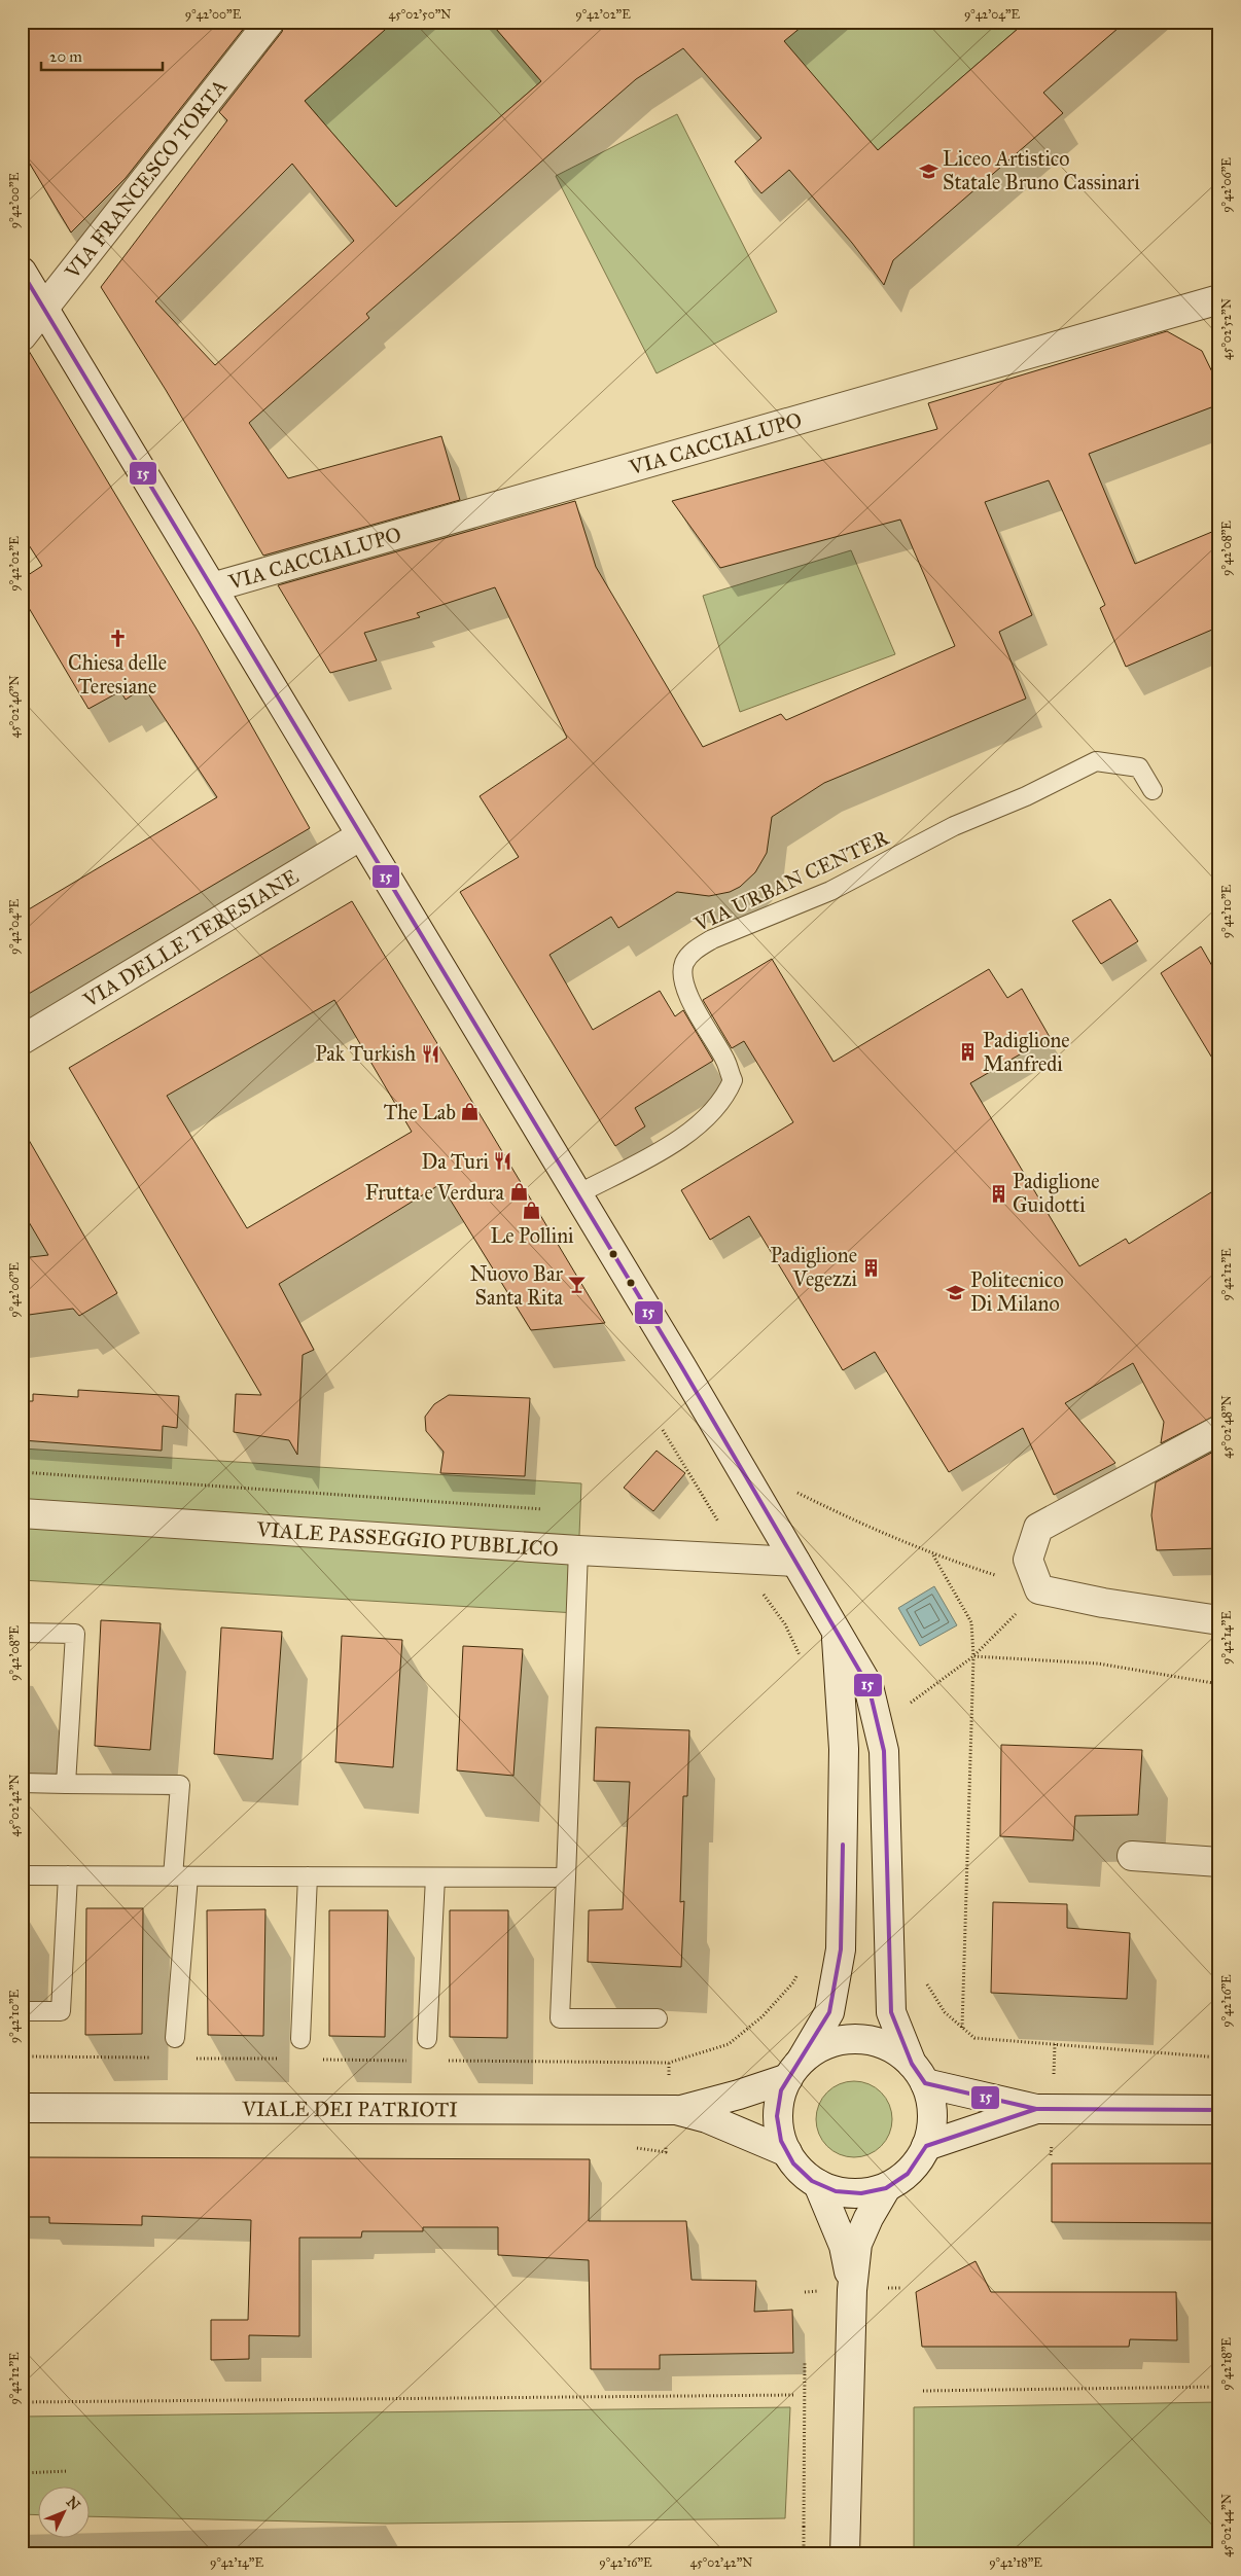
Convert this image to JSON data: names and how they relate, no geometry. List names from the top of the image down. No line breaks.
{"streets":{"street":["VIA FRANCESCO TORTA","VIA CACCIALUPO","VIA DELLE TERESIANE","VIALE PASSEGGIO PUBBLICO","VIALE DEI PATRIOTI"],"lane":["VIA URBAN CENTER"]},"places":{"school or university":["Liceo Artistico Statale Bruno Cassinari","Politecnico Di Milano"],"church":["Chiesa delle Teresiane"],"building":["Padiglione Manfredi","Padiglione Guidotti","Padiglione Vegezzi"],"restaurant":["Pak Turkish","Da Turi"],"shop":["The Lab","Frutta e Verdura","Le Pollini"],"bar":["Nuovo Bar Santa Rita"]},"lines":["transit line 15"],"scale_bar":"20 m","north":"top right","coordinates":["9°42'00\"E","45°02'50\"N","9°42'02\"E","9°42'04\"E","9°42'06\"E","45°02'52\"N","9°42'08\"E","45°02'46\"N","9°42'10\"E","9°42'12\"E","45°02'48\"N","9°42'14\"E","45°02'42\"N","9°42'16\"E","9°42'18\"E","45°02'44\"N"]}
